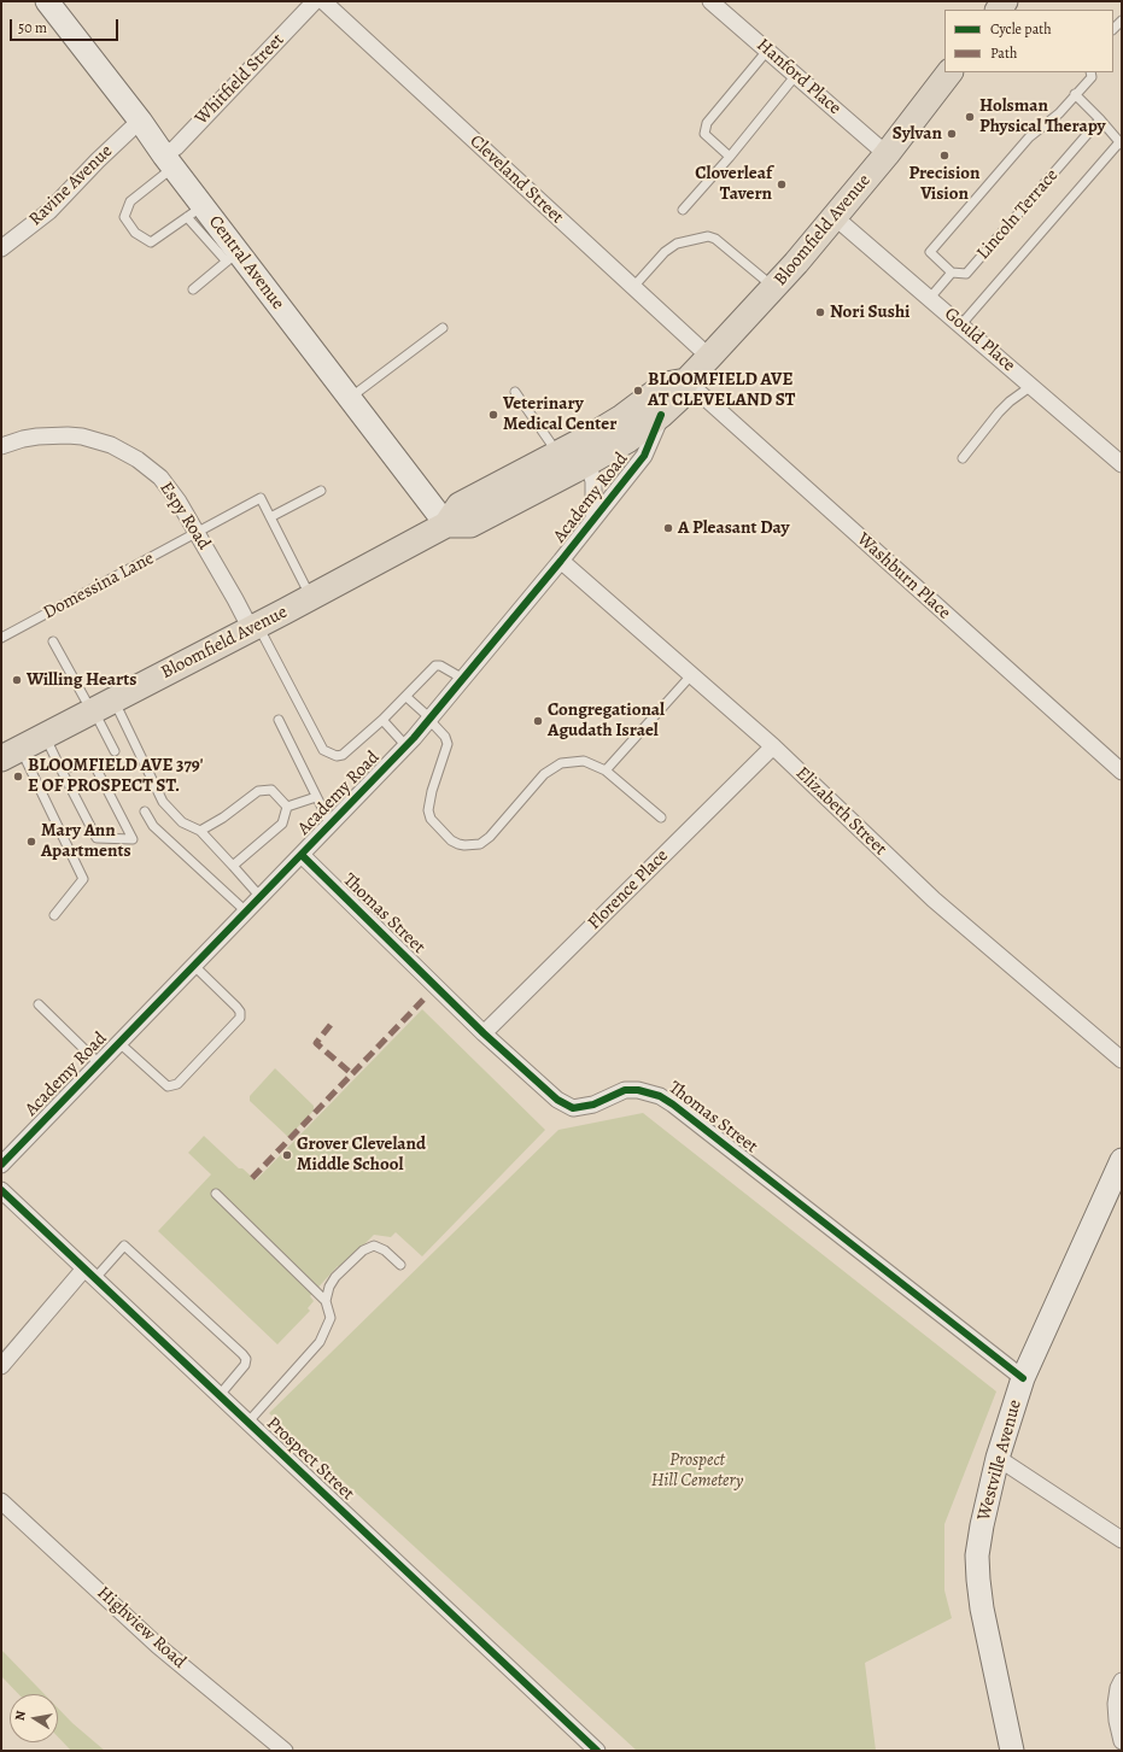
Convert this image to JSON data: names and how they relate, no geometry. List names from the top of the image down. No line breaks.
{"streets":{"main road":["Bloomfield Avenue","Central Avenue","Westville Avenue"],"street":["Hanford Place","Whitfield Street","Cleveland Street","Ravine Avenue","Gould Place","Academy Road","Espy Road","Washburn Place","Elizabeth Street","Florence Place","Thomas Street","Prospect Street","Highview Road"],"lane":["Lincoln Terrace","Domessina Lane"]},"crossings":[["Hanford Place","Bloomfield Avenue"],["Whitfield Street","Central Avenue"],["Cleveland Street","Bloomfield Avenue"],["Ravine Avenue","Central Avenue"],["Bloomfield Avenue","Central Avenue"],["Bloomfield Avenue","Gould Place"],["Bloomfield Avenue","Academy Road"],["Bloomfield Avenue","Espy Road"],["Bloomfield Avenue","Washburn Place"],["Academy Road","Elizabeth Street"],["Academy Road","Thomas Street"],["Espy Road","Domessina Lane"],["Elizabeth Street","Florence Place"],["Florence Place","Thomas Street"],["Thomas Street","Westville Avenue"]],"parks":["Prospect Hill Cemetery"],"places":["Holsman Physical Therapy","Sylvan","Precision Vision","Cloverleaf Tavern","Nori Sushi","BLOOMFIELD AVE AT CLEVELAND ST","Veterinary Medical Center","A Pleasant Day","Willing Hearts","Congregational Agudath Israel","BLOOMFIELD AVE 379' E OF PROSPECT ST.","Mary Ann Apartments","Grover Cleveland Middle School"],"legend":["Cycle path","Path"],"scale_bar":"50 m","north":"left"}
